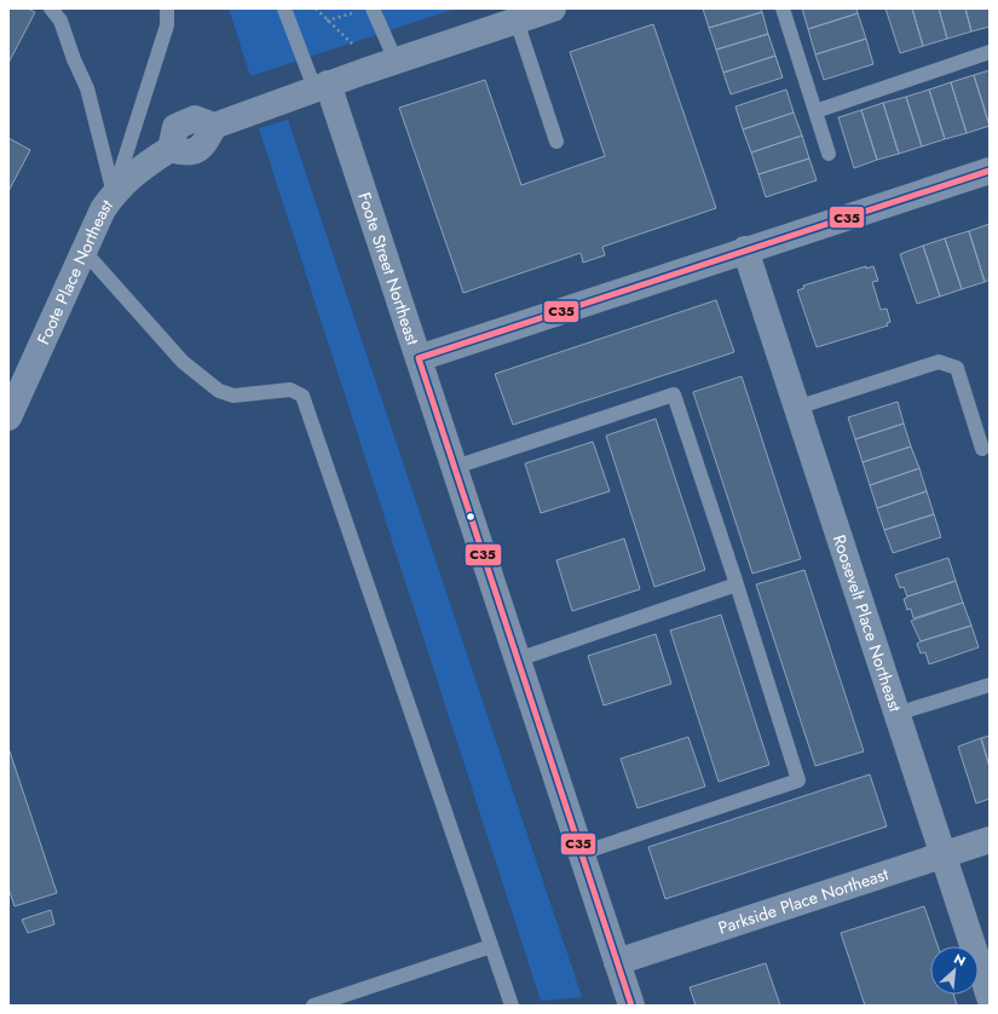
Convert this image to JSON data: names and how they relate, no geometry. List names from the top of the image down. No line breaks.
{"streets":{"street":["Foote Street Northeast","Foote Place Northeast","Roosevelt Place Northeast","Parkside Place Northeast"]},"crossings":[["Foote Street Northeast","Foote Place Northeast"],["Foote Street Northeast","Parkside Place Northeast"],["Roosevelt Place Northeast","Parkside Place Northeast"]],"lines":["transit line C35"],"north":"top right"}
